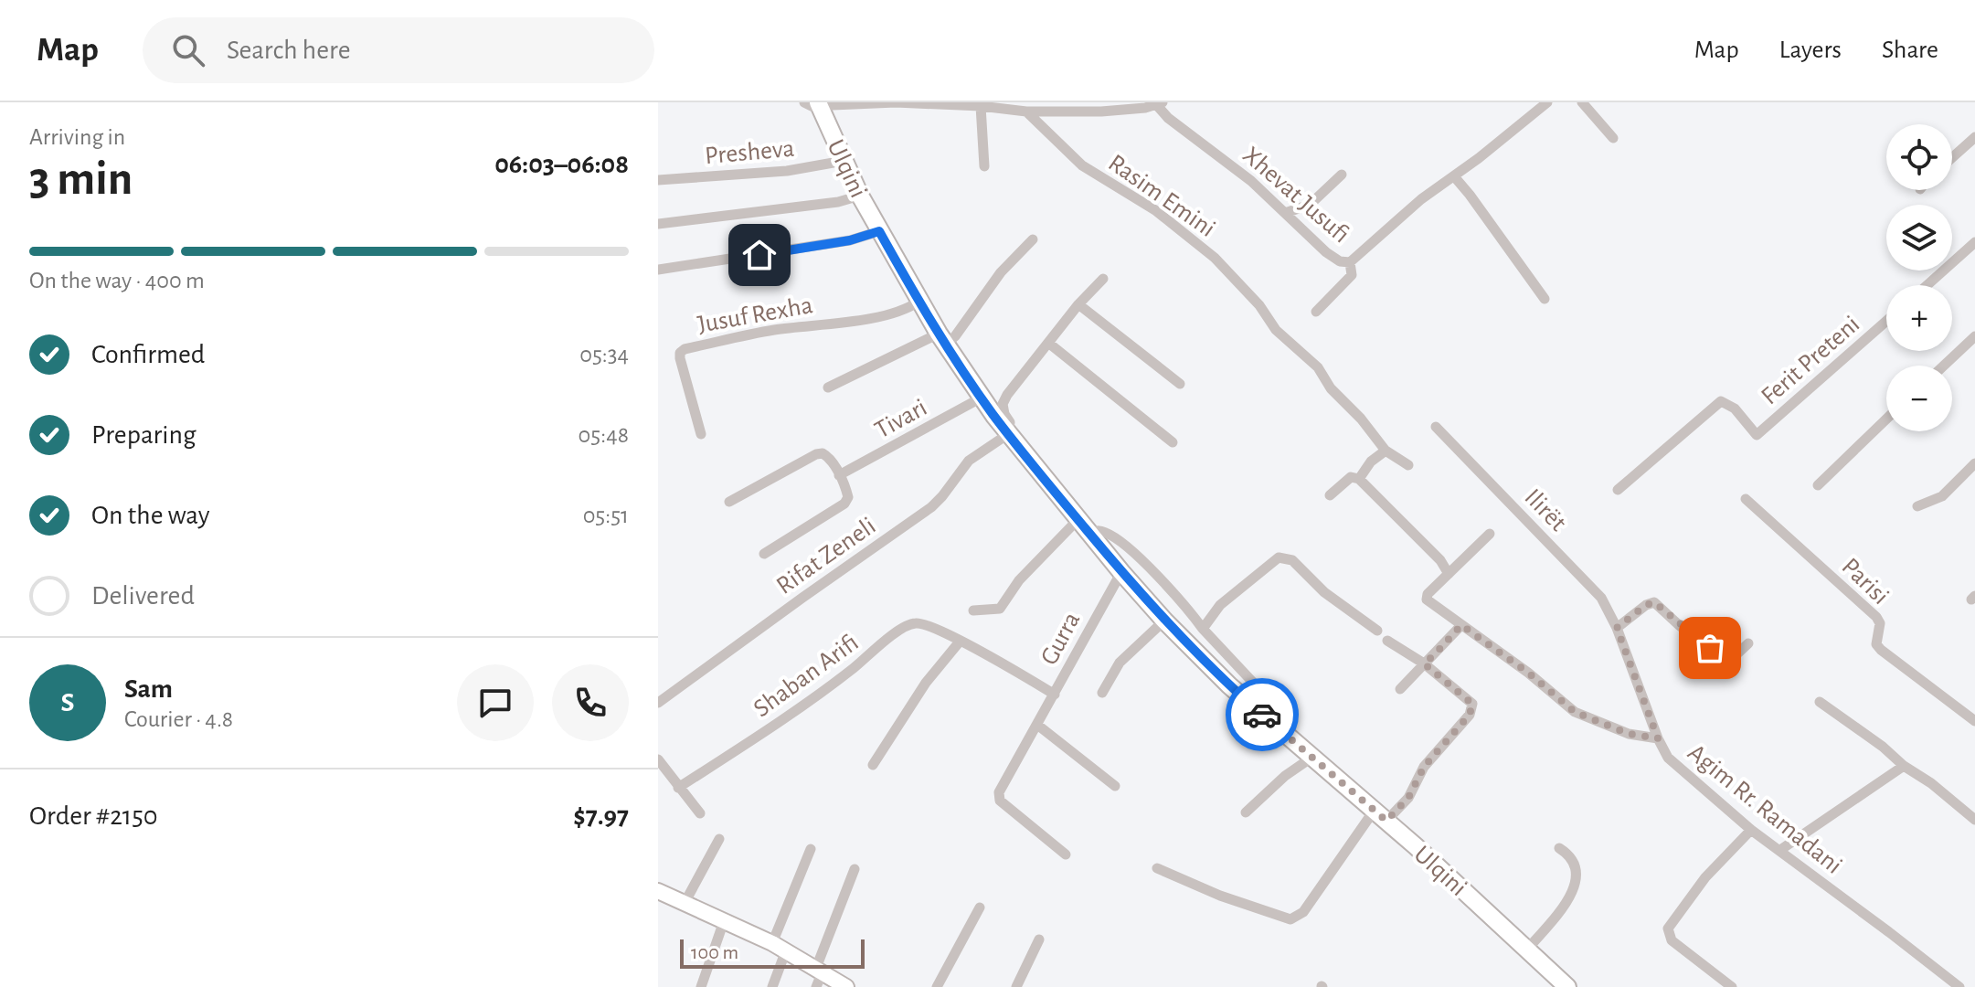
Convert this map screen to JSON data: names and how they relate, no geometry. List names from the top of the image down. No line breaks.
{"streets":{"main road":["Ulqini"],"street":["Presheva","Xhevat Jusufi","Rasim Emini","Jusuf Rexha","Ferit Preteni","Tivari","Ilirët","Rifat Zeneli","Parisi","Gurra","Shaban Arifi","Agim Rr. Ramadani"]},"crossings":[["Presheva","Ulqini"],["Ulqini","Jusuf Rexha"],["Ulqini","Tivari"],["Ulqini","Rifat Zeneli"],["Ulqini","Gurra"],["Ilirët","Agim Rr. Ramadani"],["Gurra","Shaban Arifi"]],"scale_bar":"100 m","page":{"header":"Map","search":"Search here","nav":["Map","Layers","Share"],"heading":["3 min","Arriving in","06:03–06:08"],"panel":["Sam","Courier · 4.8","Order #2150","$7.97"],"map_buttons":["+","−"],"bar":"On the way · 400 m","list":[["Confirmed","05:34"],["Preparing","05:48"],["On the way","05:51"],"Delivered"],"round":"S","scale":"100 m"}}
